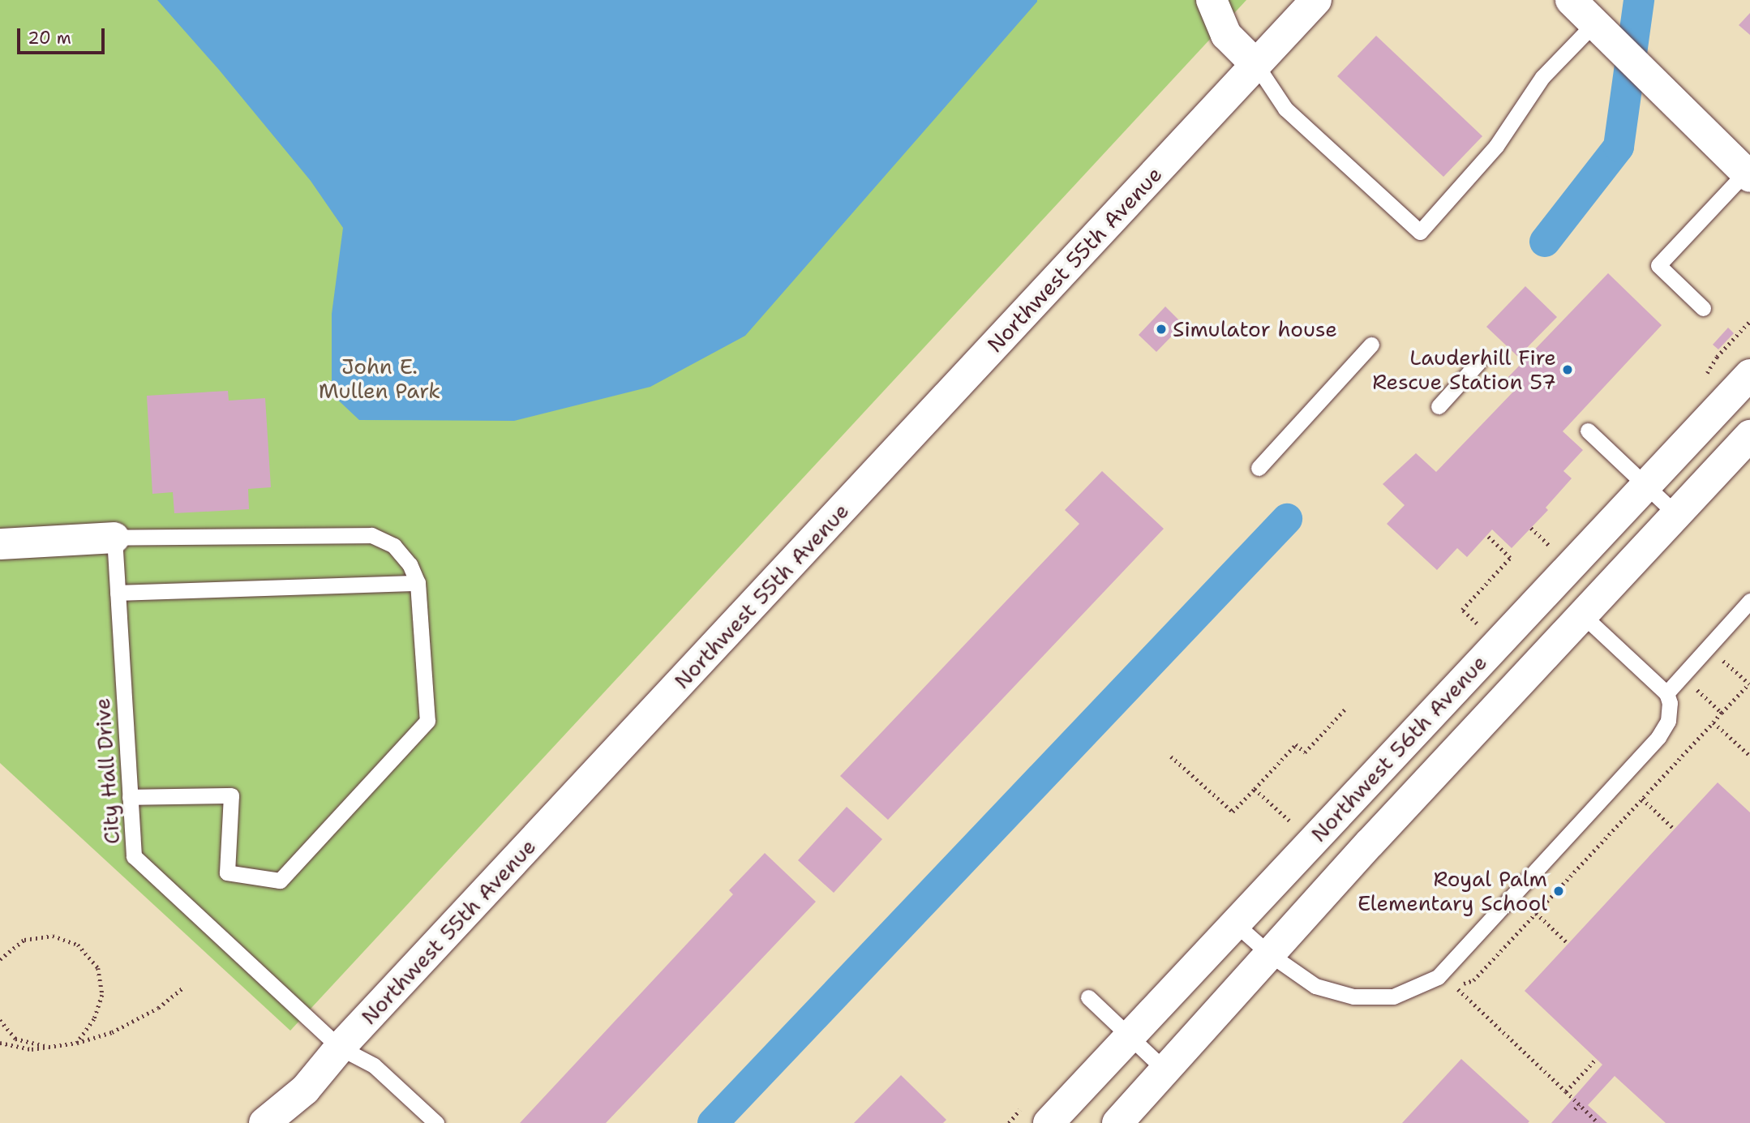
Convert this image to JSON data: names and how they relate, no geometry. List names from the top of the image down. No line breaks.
{"streets":{"street":["Northwest 55th Avenue","Northwest 56th Avenue"],"lane":["City Hall Drive"]},"crossings":[["Northwest 55th Avenue","City Hall Drive"]],"parks":["John E. Mullen Park"],"places":["Simulator house","Lauderhill Fire Rescue Station 57","Royal Palm Elementary School"],"scale_bar":"20 m"}
